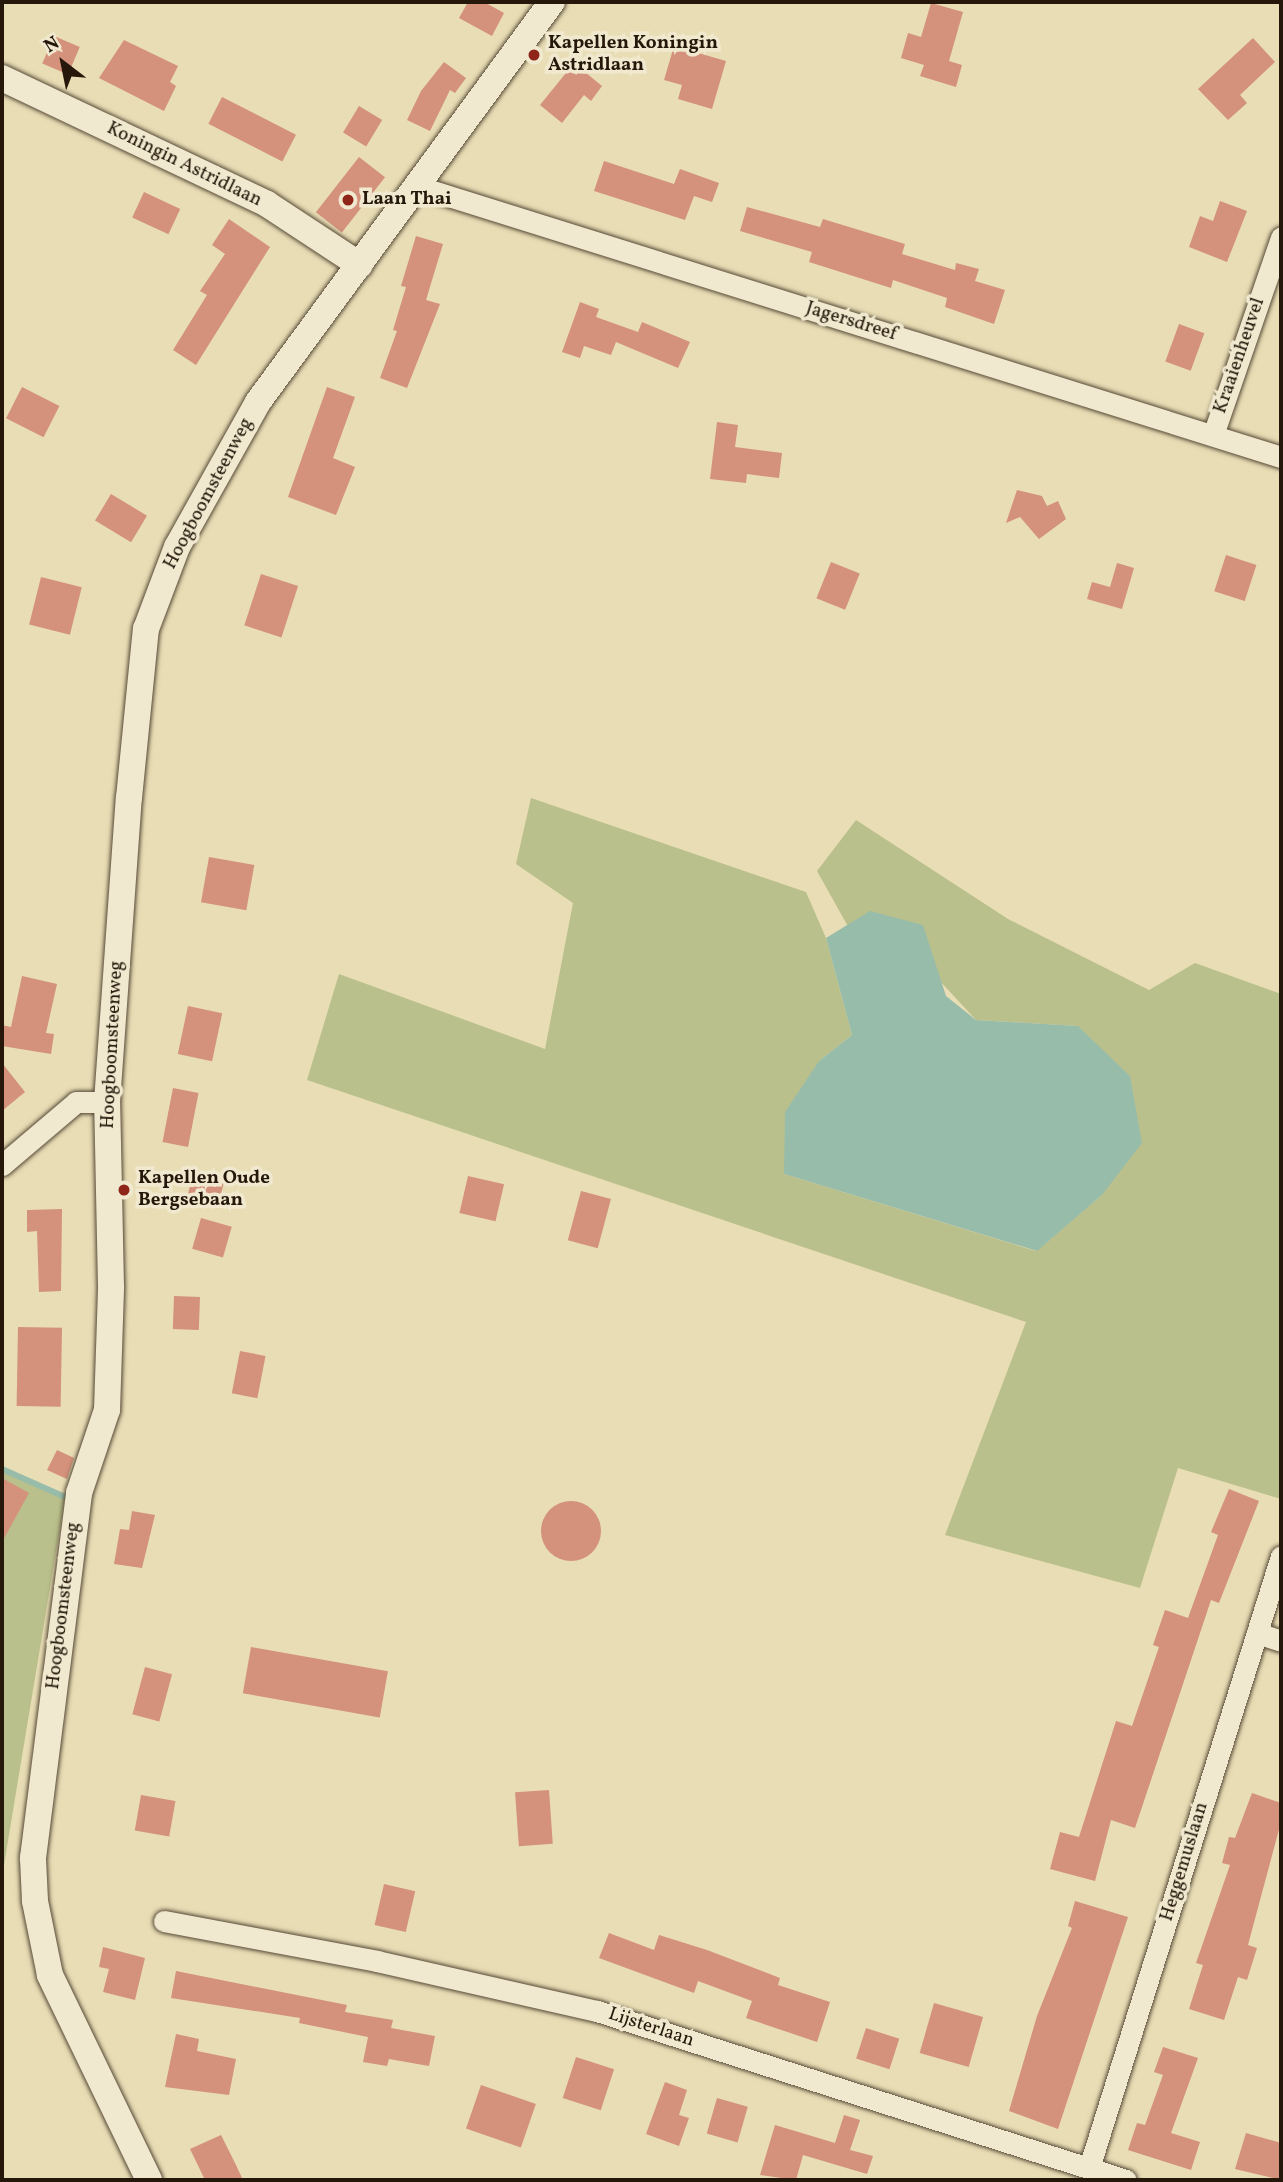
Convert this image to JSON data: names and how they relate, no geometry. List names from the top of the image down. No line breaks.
{"streets":{"street":["Koningin Astridlaan","Jagersdreef","Kraaienheuvel","Hoogboomsteenweg","Heggemuslaan","Lijsterlaan"]},"crossings":[["Koningin Astridlaan","Hoogboomsteenweg"],["Jagersdreef","Kraaienheuvel"],["Jagersdreef","Hoogboomsteenweg"],["Heggemuslaan","Lijsterlaan"]],"places":["Kapellen Koningin Astridlaan","Laan Thai","Kapellen Oude Bergsebaan"],"north":"top left"}
